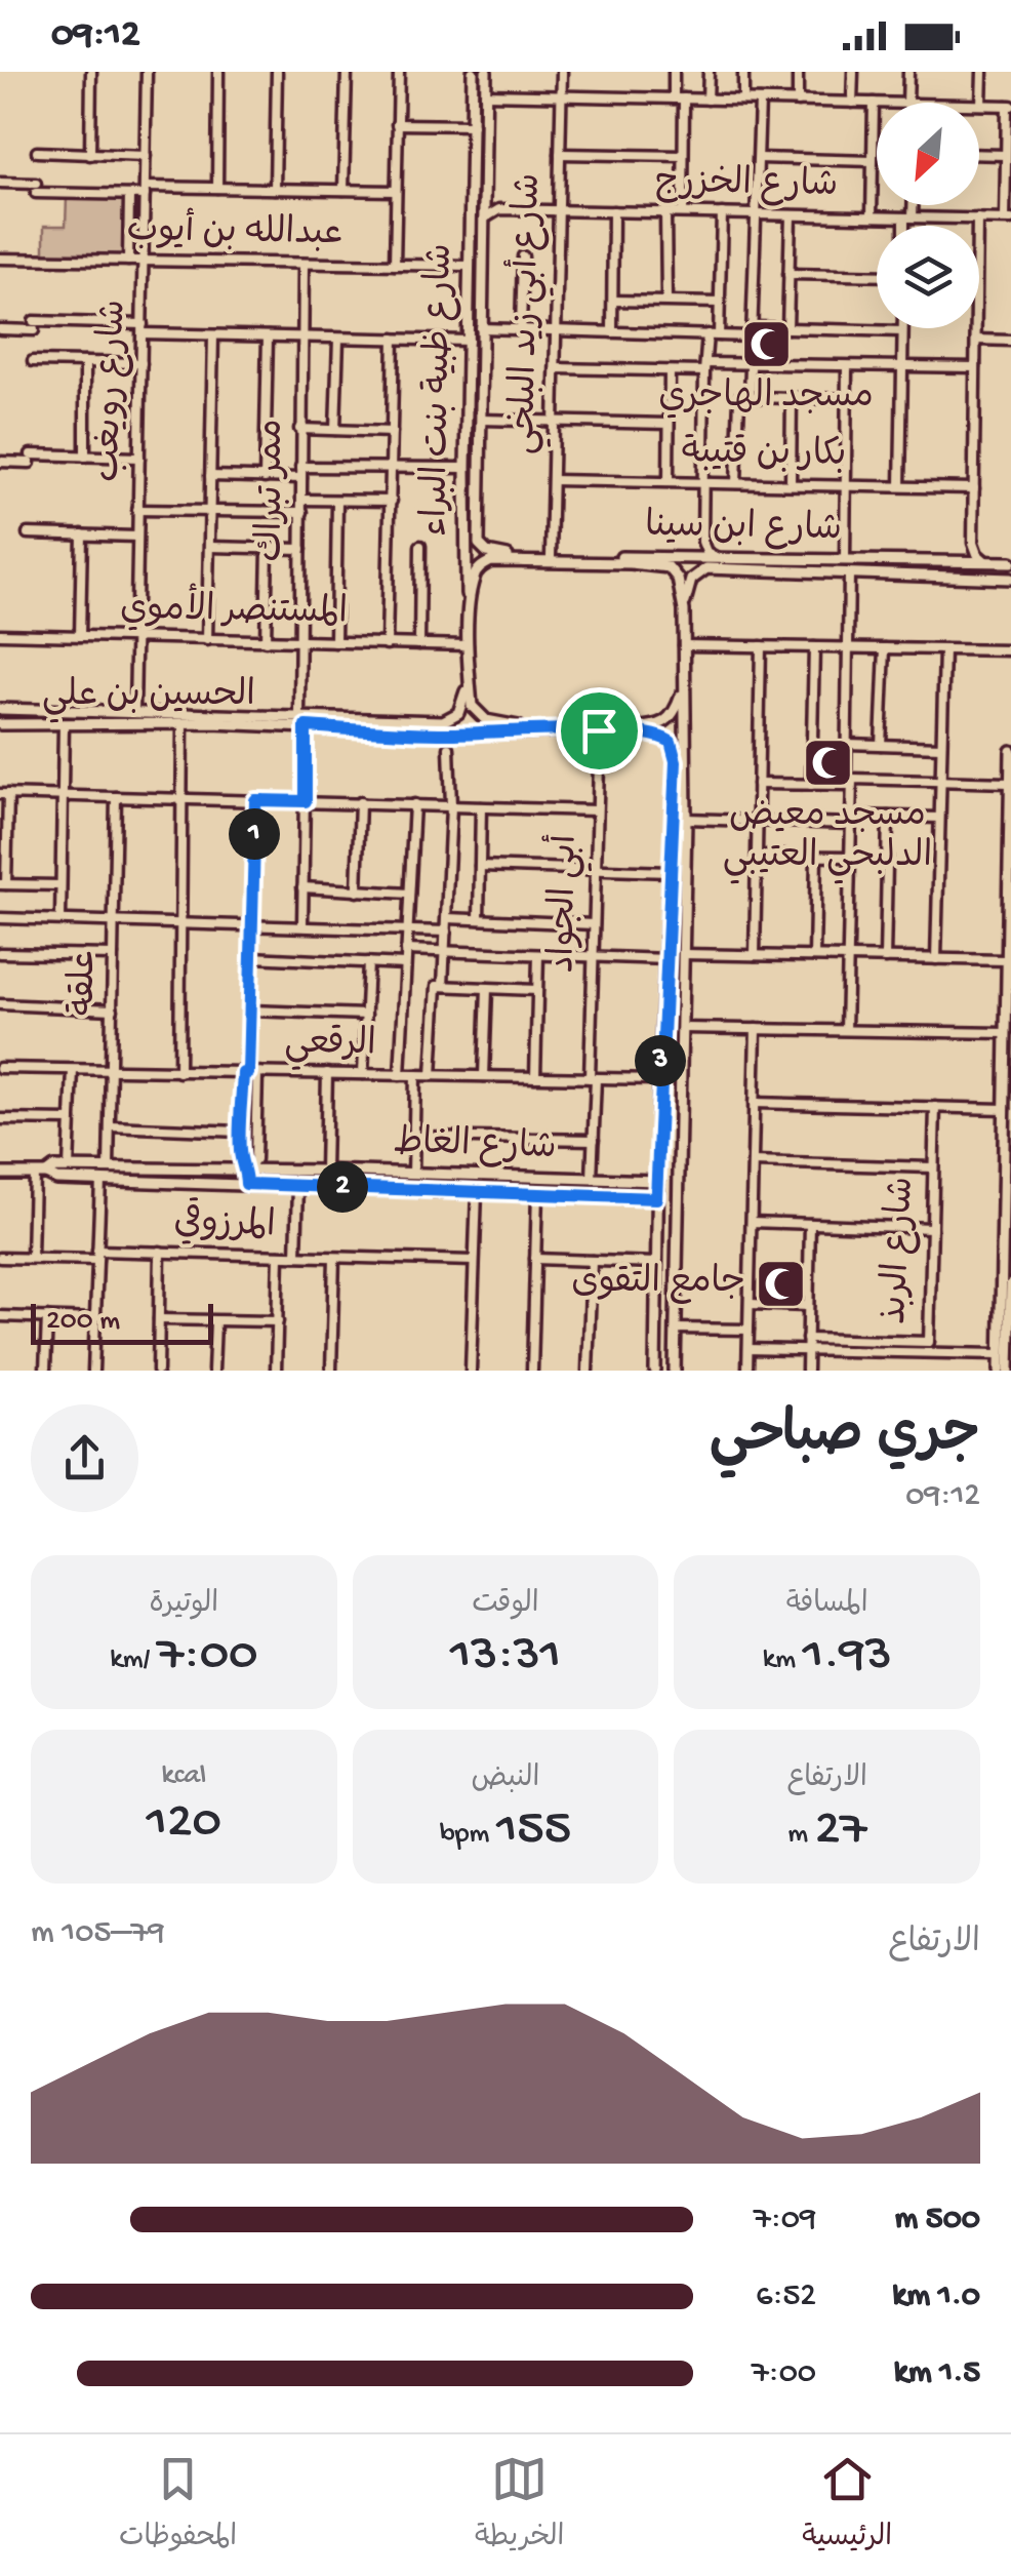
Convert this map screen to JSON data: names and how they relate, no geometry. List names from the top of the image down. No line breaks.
{"streets":{"street":["شارع الخزرج","عبدالله بن أيوب","شارع أبي زيد البلخي","شارع ظبية بنت البراء","شارع رويغب","بكار بن قتيبة","ممر تبراك","شارع ابن سينا","المستنصر الأموي","الحسين بن علي","أبي الجواد","علقة","الرقعي","شارع الغاط","المرزوقي","شارع الربذ"]},"crossings":[["شارع الخزرج","شارع أبي زيد البلخي"],["عبدالله بن أيوب","شارع ظبية بنت البراء"],["عبدالله بن أيوب","شارع رويغب"],["عبدالله بن أيوب","ممر تبراك"],["شارع أبي زيد البلخي","بكار بن قتيبة"],["شارع أبي زيد البلخي","شارع ابن سينا"],["شارع ظبية بنت البراء","شارع ابن سينا"],["شارع ظبية بنت البراء","المستنصر الأموي"],["شارع ظبية بنت البراء","الحسين بن علي"],["شارع ظبية بنت البراء","أبي الجواد"],["شارع رويغب","المستنصر الأموي"],["شارع رويغب","الحسين بن علي"],["ممر تبراك","المستنصر الأموي"],["ممر تبراك","الحسين بن علي"],["شارع ابن سينا","المستنصر الأموي"],["شارع ابن سينا","الحسين بن علي"],["شارع ابن سينا","أبي الجواد"],["المستنصر الأموي","الحسين بن علي"],["المستنصر الأموي","أبي الجواد"],["الحسين بن علي","أبي الجواد"],["أبي الجواد","الرقعي"],["أبي الجواد","شارع الغاط"],["علقة","الرقعي"],["علقة","شارع الغاط"]],"places":{"mosque":["مسجد الهاجري","مسجد معيض الدلبحي العتيبي","جامع التقوى"]},"scale_bar":"200 m","north":"bottom left","page":{"status":"09:12","pins":["1","3","2"],"scale":"200 m","heading":["جري صباحي","09:12"],"stats":[["المسافة","1.93 km"],["الوقت","13:31"],["الوتيرة","7:00 /km"],["الارتفاع","27 m"],["النبض","155 bpm"],["kcal","120"]],"chart":["الارتفاع","79–105 m"],"list":[{"name":"500 m","note":"7:09"},{"name":"1.0 km","note":"6:52"},{"name":"1.5 km","note":"7:00"}],"tabs":["الرئيسية","الخريطة","المحفوظات"]}}
